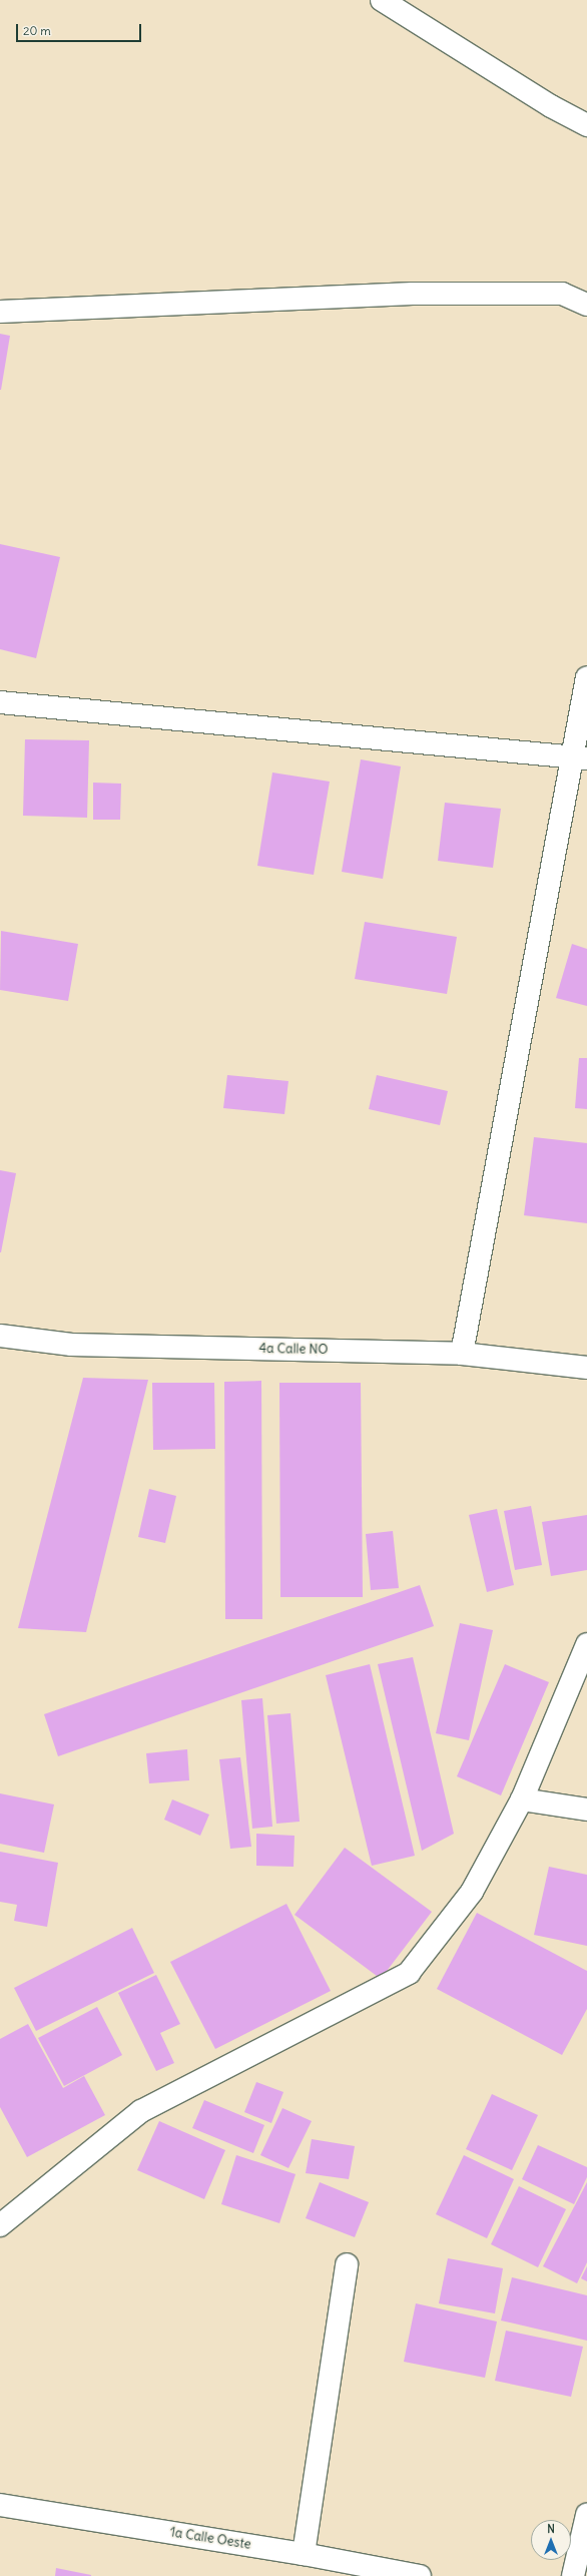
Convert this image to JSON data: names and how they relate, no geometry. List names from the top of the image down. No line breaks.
{"streets":{"street":["4a Calle NO","1a Calle Oeste"]},"scale_bar":"20 m","north":"top"}
